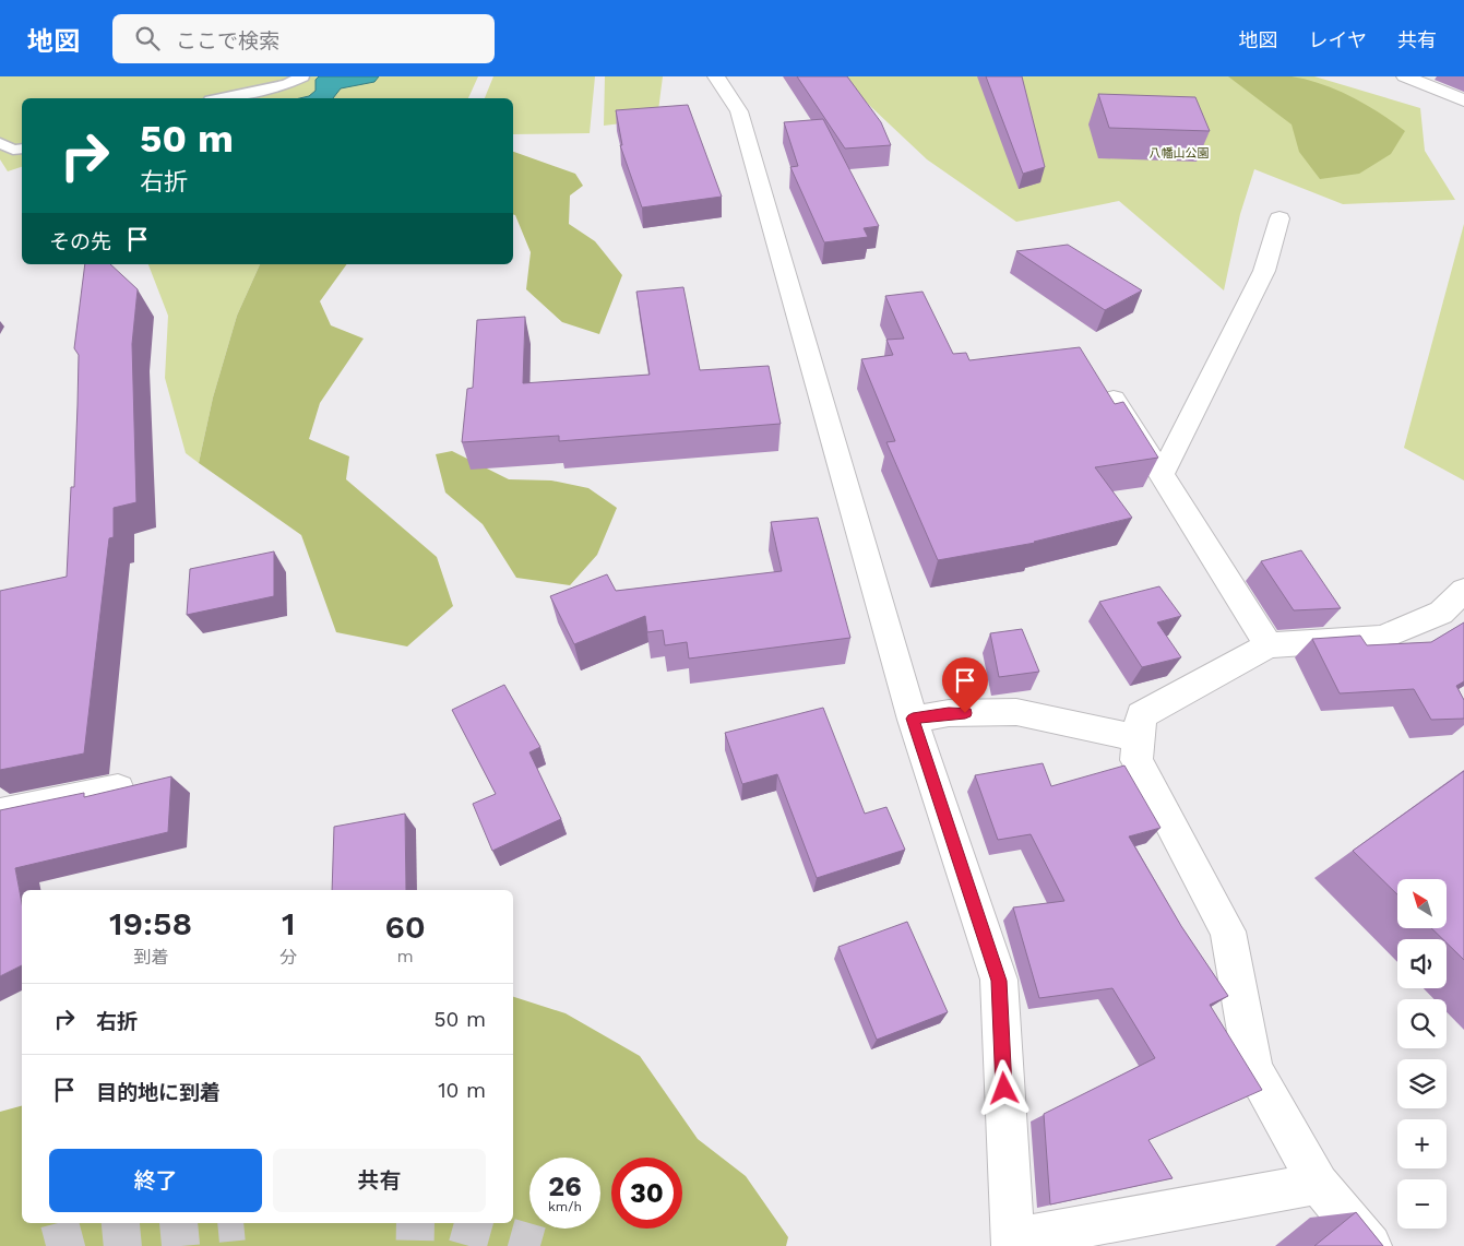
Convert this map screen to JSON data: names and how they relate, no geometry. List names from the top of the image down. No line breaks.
{"parks":["八幡山公園"],"north":"top left","page":{"header":"地図","search":"ここで検索","nav":["地図","レイヤ","共有"],"turn":["50 m","右折"],"then":"その先","map_buttons":["+","−"],"eta":["19:58","到着","1","分","60","m"],"list":[{"name":"右折","value":"50 m"},{"name":"目的地に到着","value":"10 m"}],"buttons":["終了","共有"],"speed":"26 km/h","limit":"30"}}
